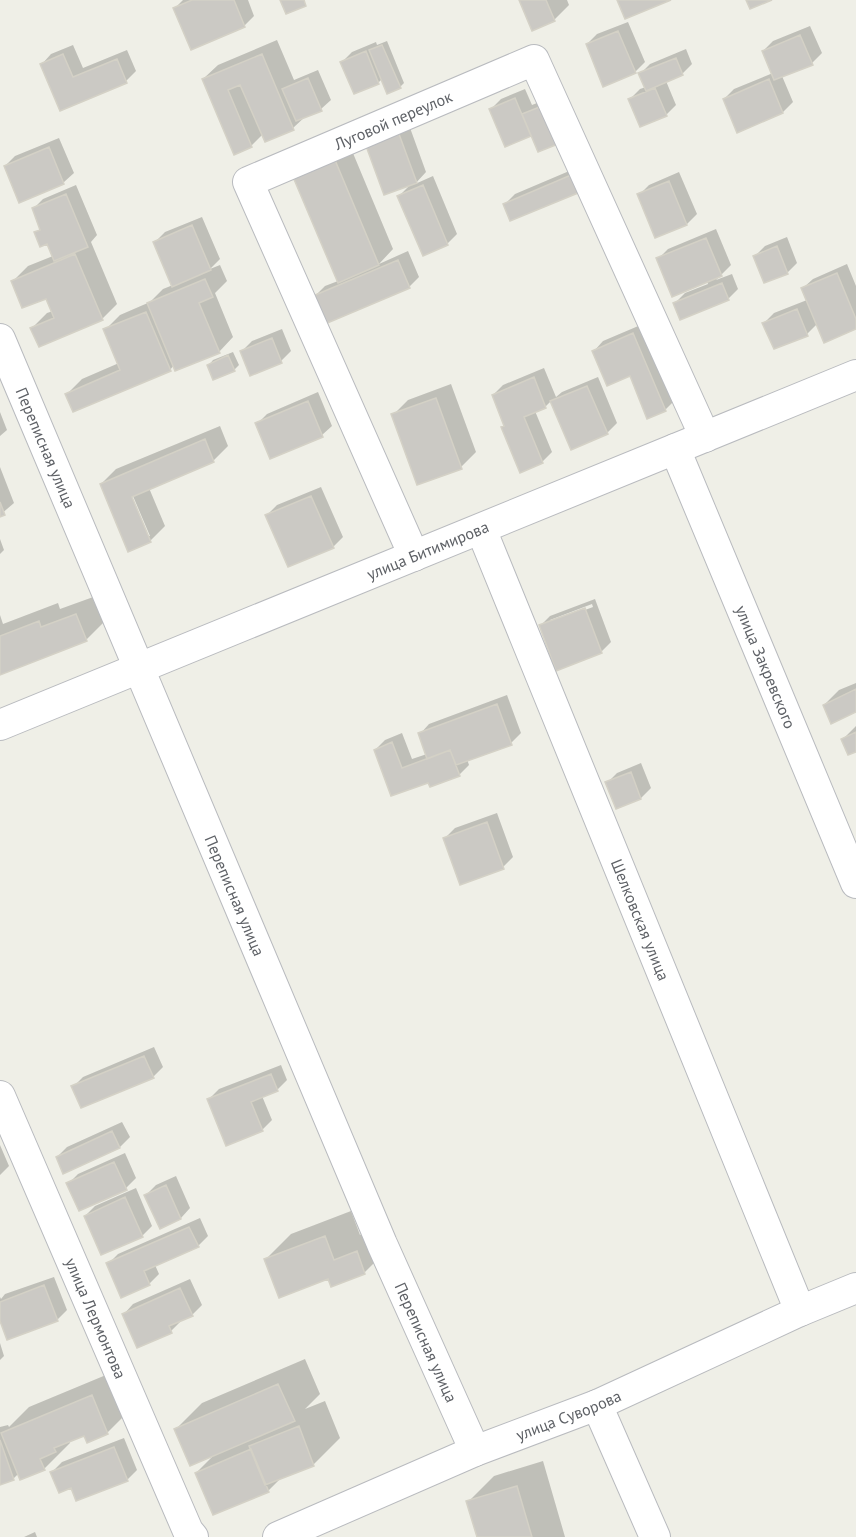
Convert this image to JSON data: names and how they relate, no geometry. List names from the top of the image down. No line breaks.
{"streets":{"street":["Луговой переулок","Переписная улица","улица Битимирова","улица Закревского","Шелковская улица","улица Лермонтова","улица Суворова"]},"crossings":[["Луговой переулок","улица Битимирова"],["Переписная улица","улица Битимирова"],["Переписная улица","улица Суворова"],["улица Битимирова","улица Закревского"],["улица Битимирова","Шелковская улица"],["Шелковская улица","улица Суворова"]]}
